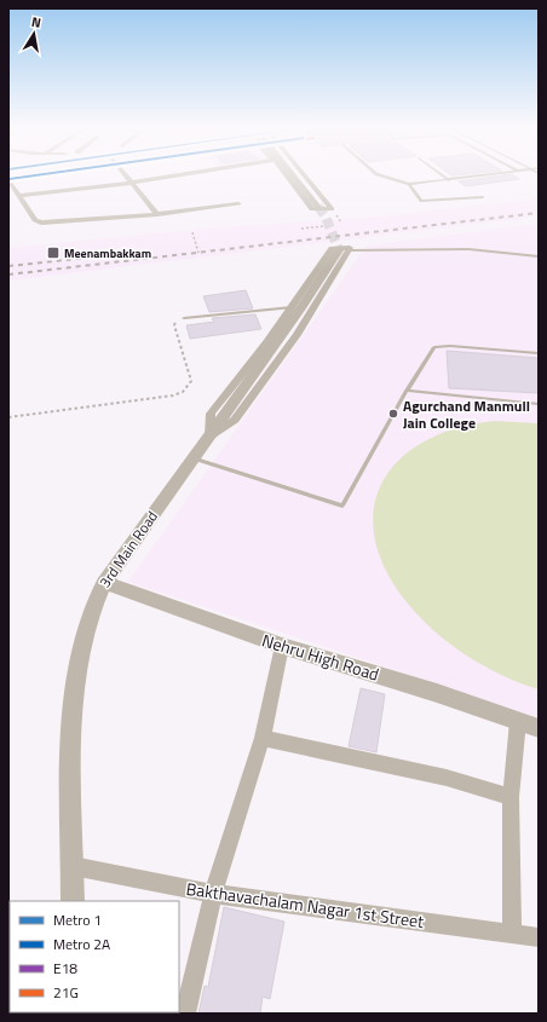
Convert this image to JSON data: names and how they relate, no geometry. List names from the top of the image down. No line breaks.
{"streets":{"street":["3rd Main Road","Nehru High Road","Bakthavachalam Nagar 1st Street"]},"crossings":[["3rd Main Road","Nehru High Road"],["3rd Main Road","Bakthavachalam Nagar 1st Street"]],"places":{"transit":["Meenambakkam"],"other":["Agurchand Manmull Jain College"]},"lines":["metro line 2A","transit line 21G"],"legend":["Metro 1","Metro 2A","E18","21G"],"north":"top"}
